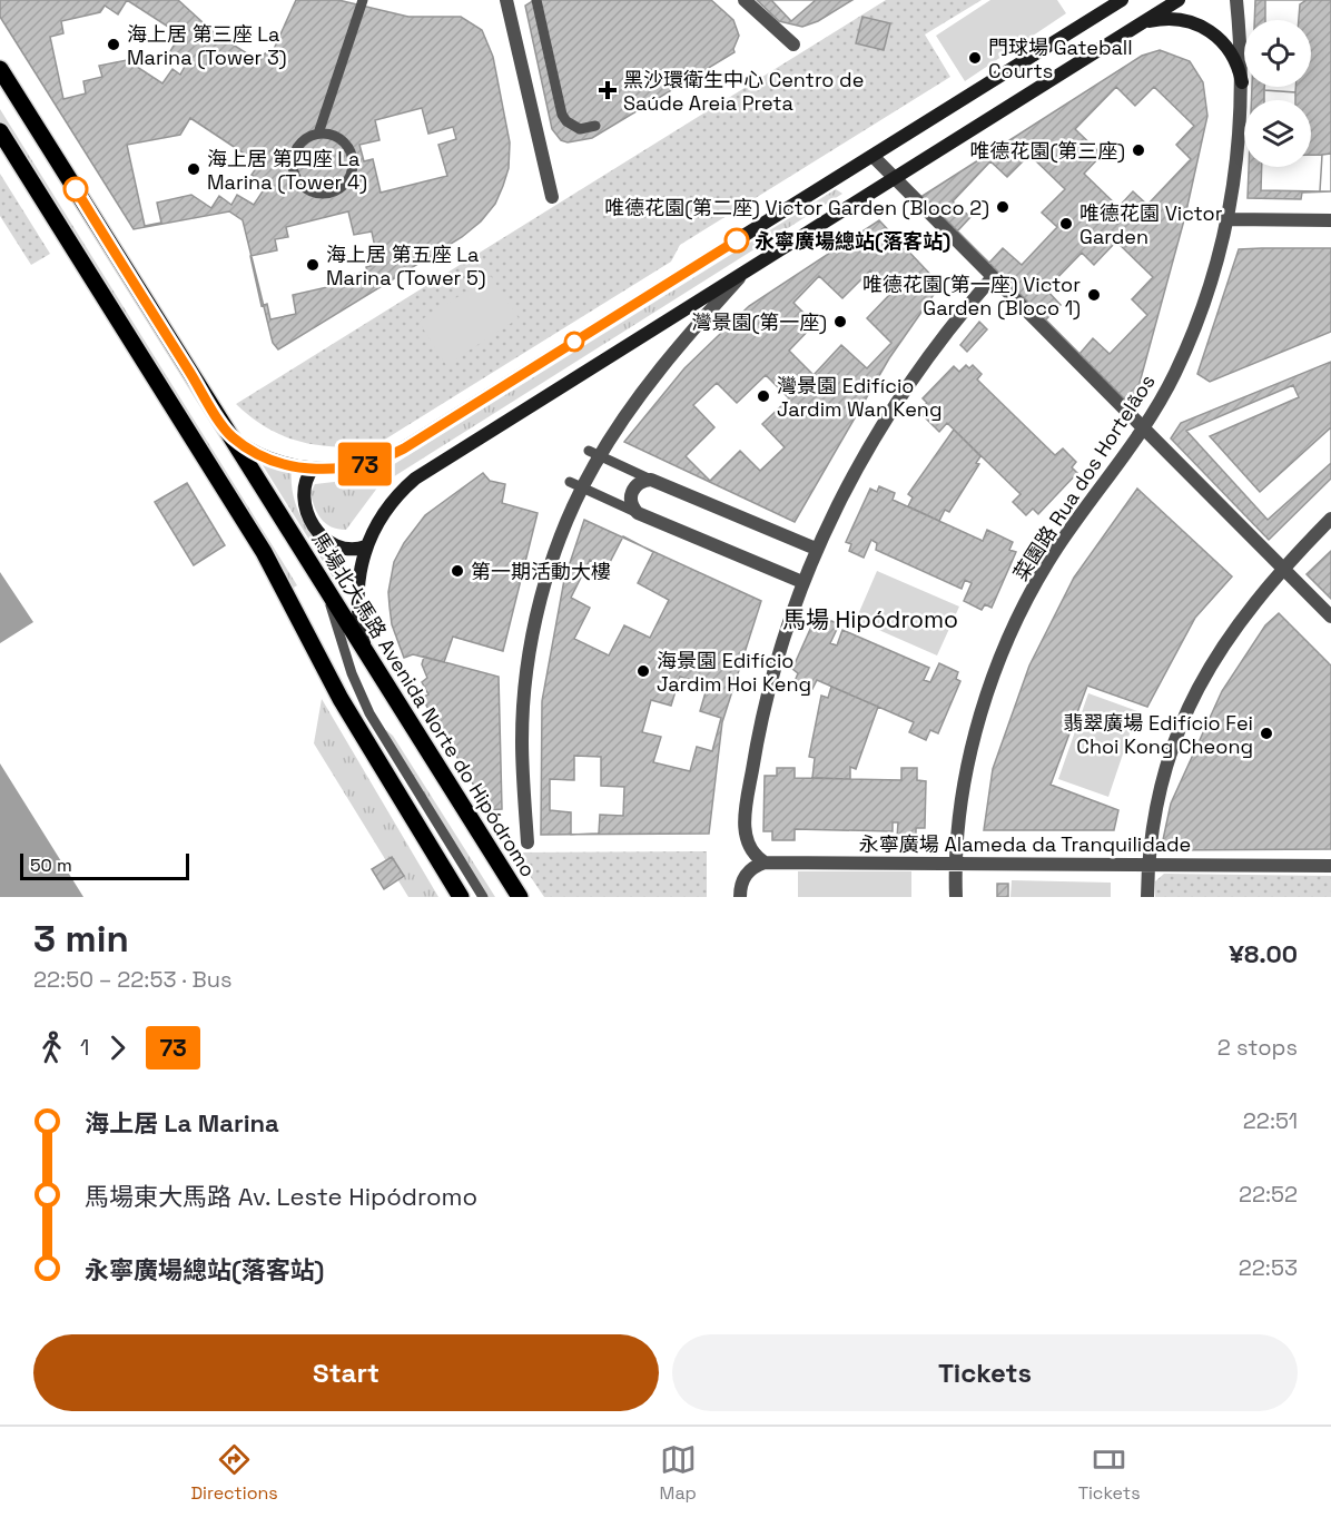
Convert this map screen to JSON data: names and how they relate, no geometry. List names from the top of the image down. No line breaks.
{"streets":{"main road":["馬場北大馬路 Avenida Norte do Hipódromo"],"street":["菜園路 Rua dos Hortelãos","永寧廣場 Alameda da Tranquilidade"]},"crossings":[["菜園路 Rua dos Hortelãos","永寧廣場 Alameda da Tranquilidade"]],"districts":["馬場 Hipódromo"],"places":{"other":["海上居 第三座 La Marina (Tower 3)","門球場 Gateball Courts","唯德花園(第三座)","海上居 第四座 La Marina (Tower 4)","唯德花園(第二座) Victor Garden (Bloco 2)","唯德花園 Victor Garden","永寧廣場總站(落客站)","海上居 第五座 La Marina (Tower 5)","唯德花園(第一座) Victor Garden (Bloco 1)","灣景園(第一座)","灣景園 Edifício Jardim Wan Keng","第一期活動大樓","海景園 Edifício Jardim Hoi Keng","翡翠廣場 Edifício Fei Choi Kong Cheong"],"health":["黑沙環衛生中心 Centro de Saúde Areia Preta"]},"lines":["bus line 73"],"scale_bar":"50 m","page":{"on_map":"73","scale":"50 m","heading":["3 min","22:50 – 22:53 · Bus","¥8.00"],"legs":["1","73","2 stops"],"list":[{"name":"海上居 La Marina","value":"22:51"},{"name":"馬場東大馬路 Av. Leste Hipódromo","value":"22:52"},{"name":"永寧廣場總站(落客站)","value":"22:53"}],"buttons":["Start","Tickets"],"tabs":["Directions","Map","Tickets"]}}
